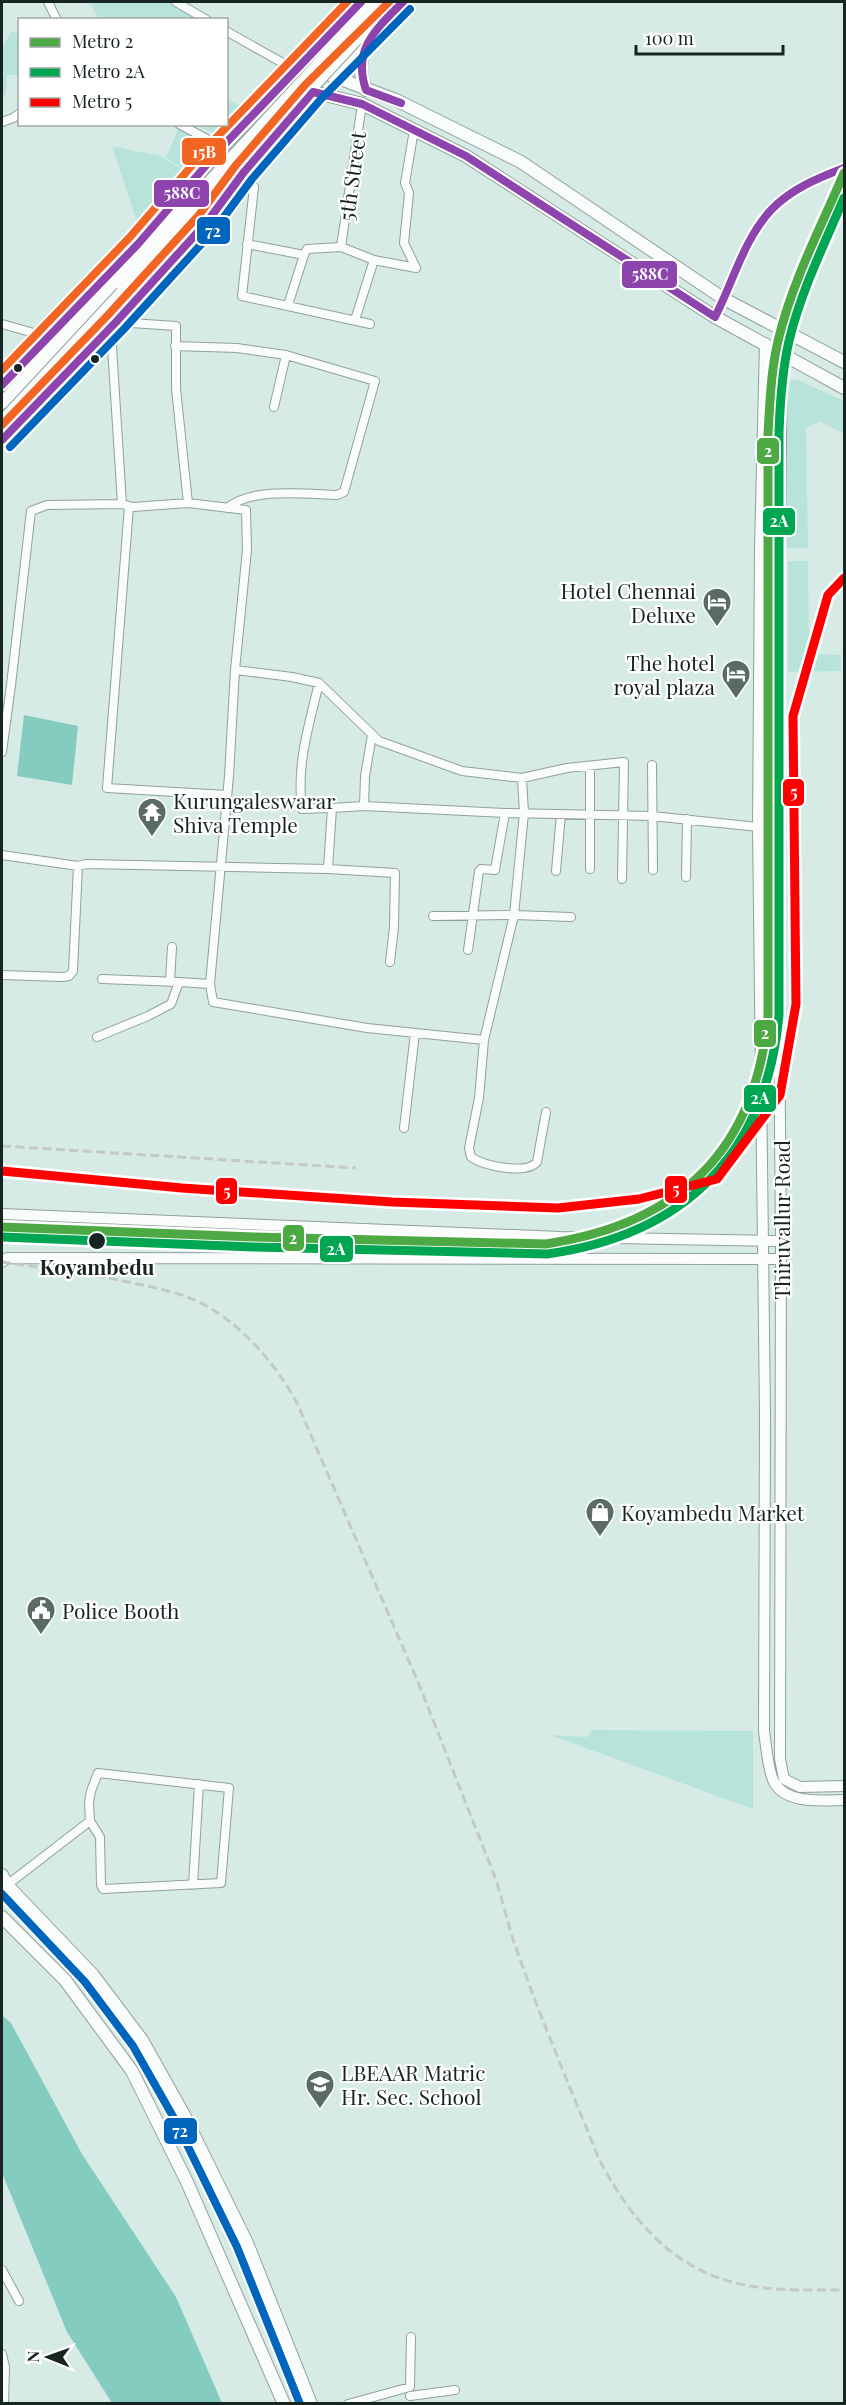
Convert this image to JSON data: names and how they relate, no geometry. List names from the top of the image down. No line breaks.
{"streets":{"street":["5th Street","Thiruvallur Road"]},"places":{"hotel":["Hotel Chennai Deluxe","The hotel royal plaza"],"temple":["Kurungaleswarar Shiva Temple"],"other":["Koyambedu"],"shop":["Koyambedu Market"],"public building":["Police Booth"],"school or university":["LBEAAR Matric Hr. Sec. School"]},"lines":["transit line 588C","transit line 15B","transit line 72","metro line 2","metro line 2A","metro line 5"],"legend":["Metro 2","Metro 2A","Metro 5"],"scale_bar":"100 m","north":"left"}
